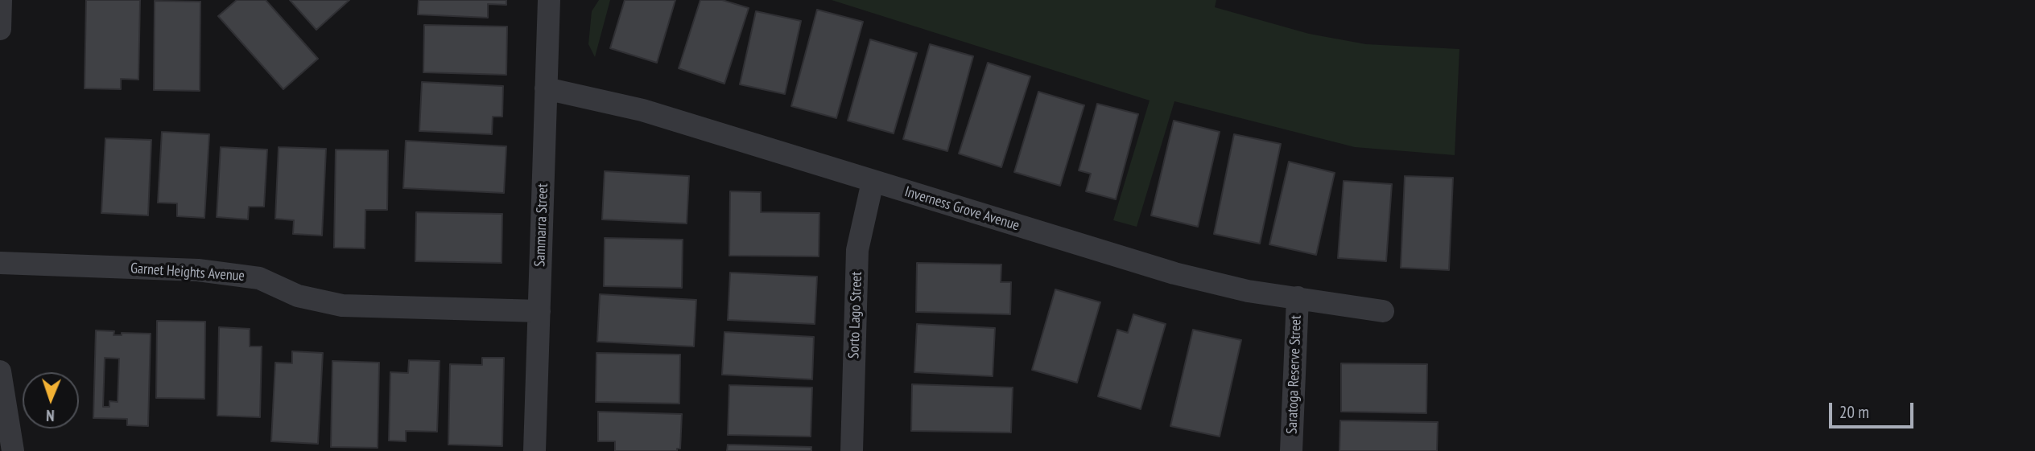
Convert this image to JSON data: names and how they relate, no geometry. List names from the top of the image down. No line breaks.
{"streets":{"street":["Inverness Grove Avenue","Sammarra Street","Garnet Heights Avenue","Sorto Lago Street","Saratoga Reserve Street"]},"crossings":[["Inverness Grove Avenue","Sammarra Street"],["Inverness Grove Avenue","Sorto Lago Street"],["Inverness Grove Avenue","Saratoga Reserve Street"],["Sammarra Street","Garnet Heights Avenue"]],"scale_bar":"20 m","north":"bottom"}
